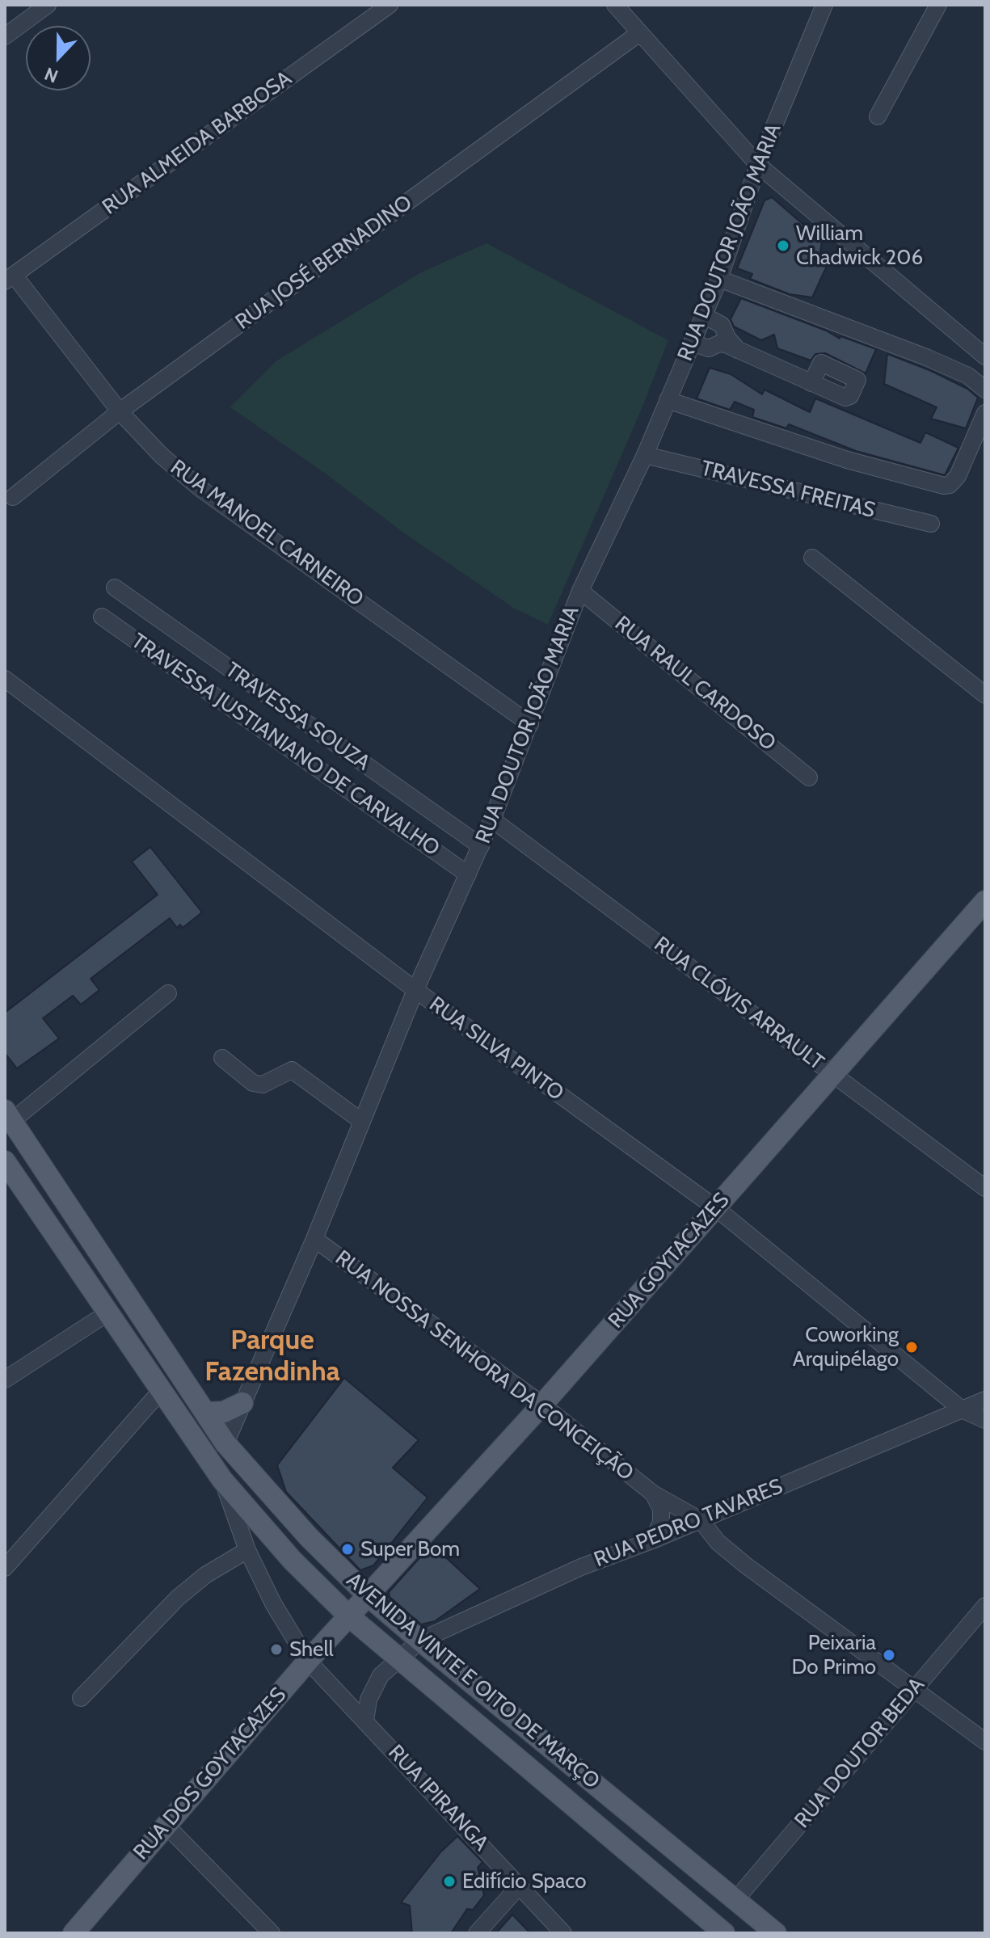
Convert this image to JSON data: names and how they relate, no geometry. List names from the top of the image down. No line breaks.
{"streets":{"main road":["RUA GOYTACAZES","AVENIDA VINTE E OITO DE MARÇO","RUA DOS GOYTACAZES"],"street":["RUA ALMEIDA BARBOSA","RUA DOUTOR JOÃO MARIA","RUA JOSÉ BERNADINO","TRAVESSA FREITAS","RUA MANOEL CARNEIRO","RUA RAUL CARDOSO","TRAVESSA SOUZA","TRAVESSA JUSTIANIANO DE CARVALHO","RUA CLÓVIS ARRAULT","RUA SILVA PINTO","RUA NOSSA SENHORA DA CONCEIÇÃO","RUA PEDRO TAVARES","RUA DOUTOR BEDA","RUA IPIRANGA"]},"crossings":[["RUA ALMEIDA BARBOSA","RUA MANOEL CARNEIRO"],["RUA DOUTOR JOÃO MARIA","TRAVESSA FREITAS"],["RUA DOUTOR JOÃO MARIA","RUA MANOEL CARNEIRO"],["RUA DOUTOR JOÃO MARIA","RUA RAUL CARDOSO"],["RUA DOUTOR JOÃO MARIA","TRAVESSA SOUZA"],["RUA DOUTOR JOÃO MARIA","TRAVESSA JUSTIANIANO DE CARVALHO"],["RUA DOUTOR JOÃO MARIA","RUA CLÓVIS ARRAULT"],["RUA DOUTOR JOÃO MARIA","RUA SILVA PINTO"],["RUA DOUTOR JOÃO MARIA","RUA NOSSA SENHORA DA CONCEIÇÃO"],["RUA DOUTOR JOÃO MARIA","AVENIDA VINTE E OITO DE MARÇO"],["RUA JOSÉ BERNADINO","RUA MANOEL CARNEIRO"],["RUA CLÓVIS ARRAULT","RUA GOYTACAZES"],["RUA SILVA PINTO","RUA GOYTACAZES"],["RUA SILVA PINTO","RUA PEDRO TAVARES"],["RUA GOYTACAZES","RUA NOSSA SENHORA DA CONCEIÇÃO"],["RUA GOYTACAZES","AVENIDA VINTE E OITO DE MARÇO"],["RUA GOYTACAZES","RUA DOS GOYTACAZES"],["RUA NOSSA SENHORA DA CONCEIÇÃO","RUA PEDRO TAVARES"],["RUA NOSSA SENHORA DA CONCEIÇÃO","RUA DOUTOR BEDA"],["RUA PEDRO TAVARES","AVENIDA VINTE E OITO DE MARÇO"],["AVENIDA VINTE E OITO DE MARÇO","RUA DOUTOR BEDA"],["AVENIDA VINTE E OITO DE MARÇO","RUA DOS GOYTACAZES"],["AVENIDA VINTE E OITO DE MARÇO","RUA IPIRANGA"],["RUA DOS GOYTACAZES","RUA IPIRANGA"]],"districts":["Parque Fazendinha"],"places":["William Chadwick 206","Coworking Arquipélago","Super Bom","Shell","Peixaria Do Primo","Edifício Spaco"],"north":"bottom"}
